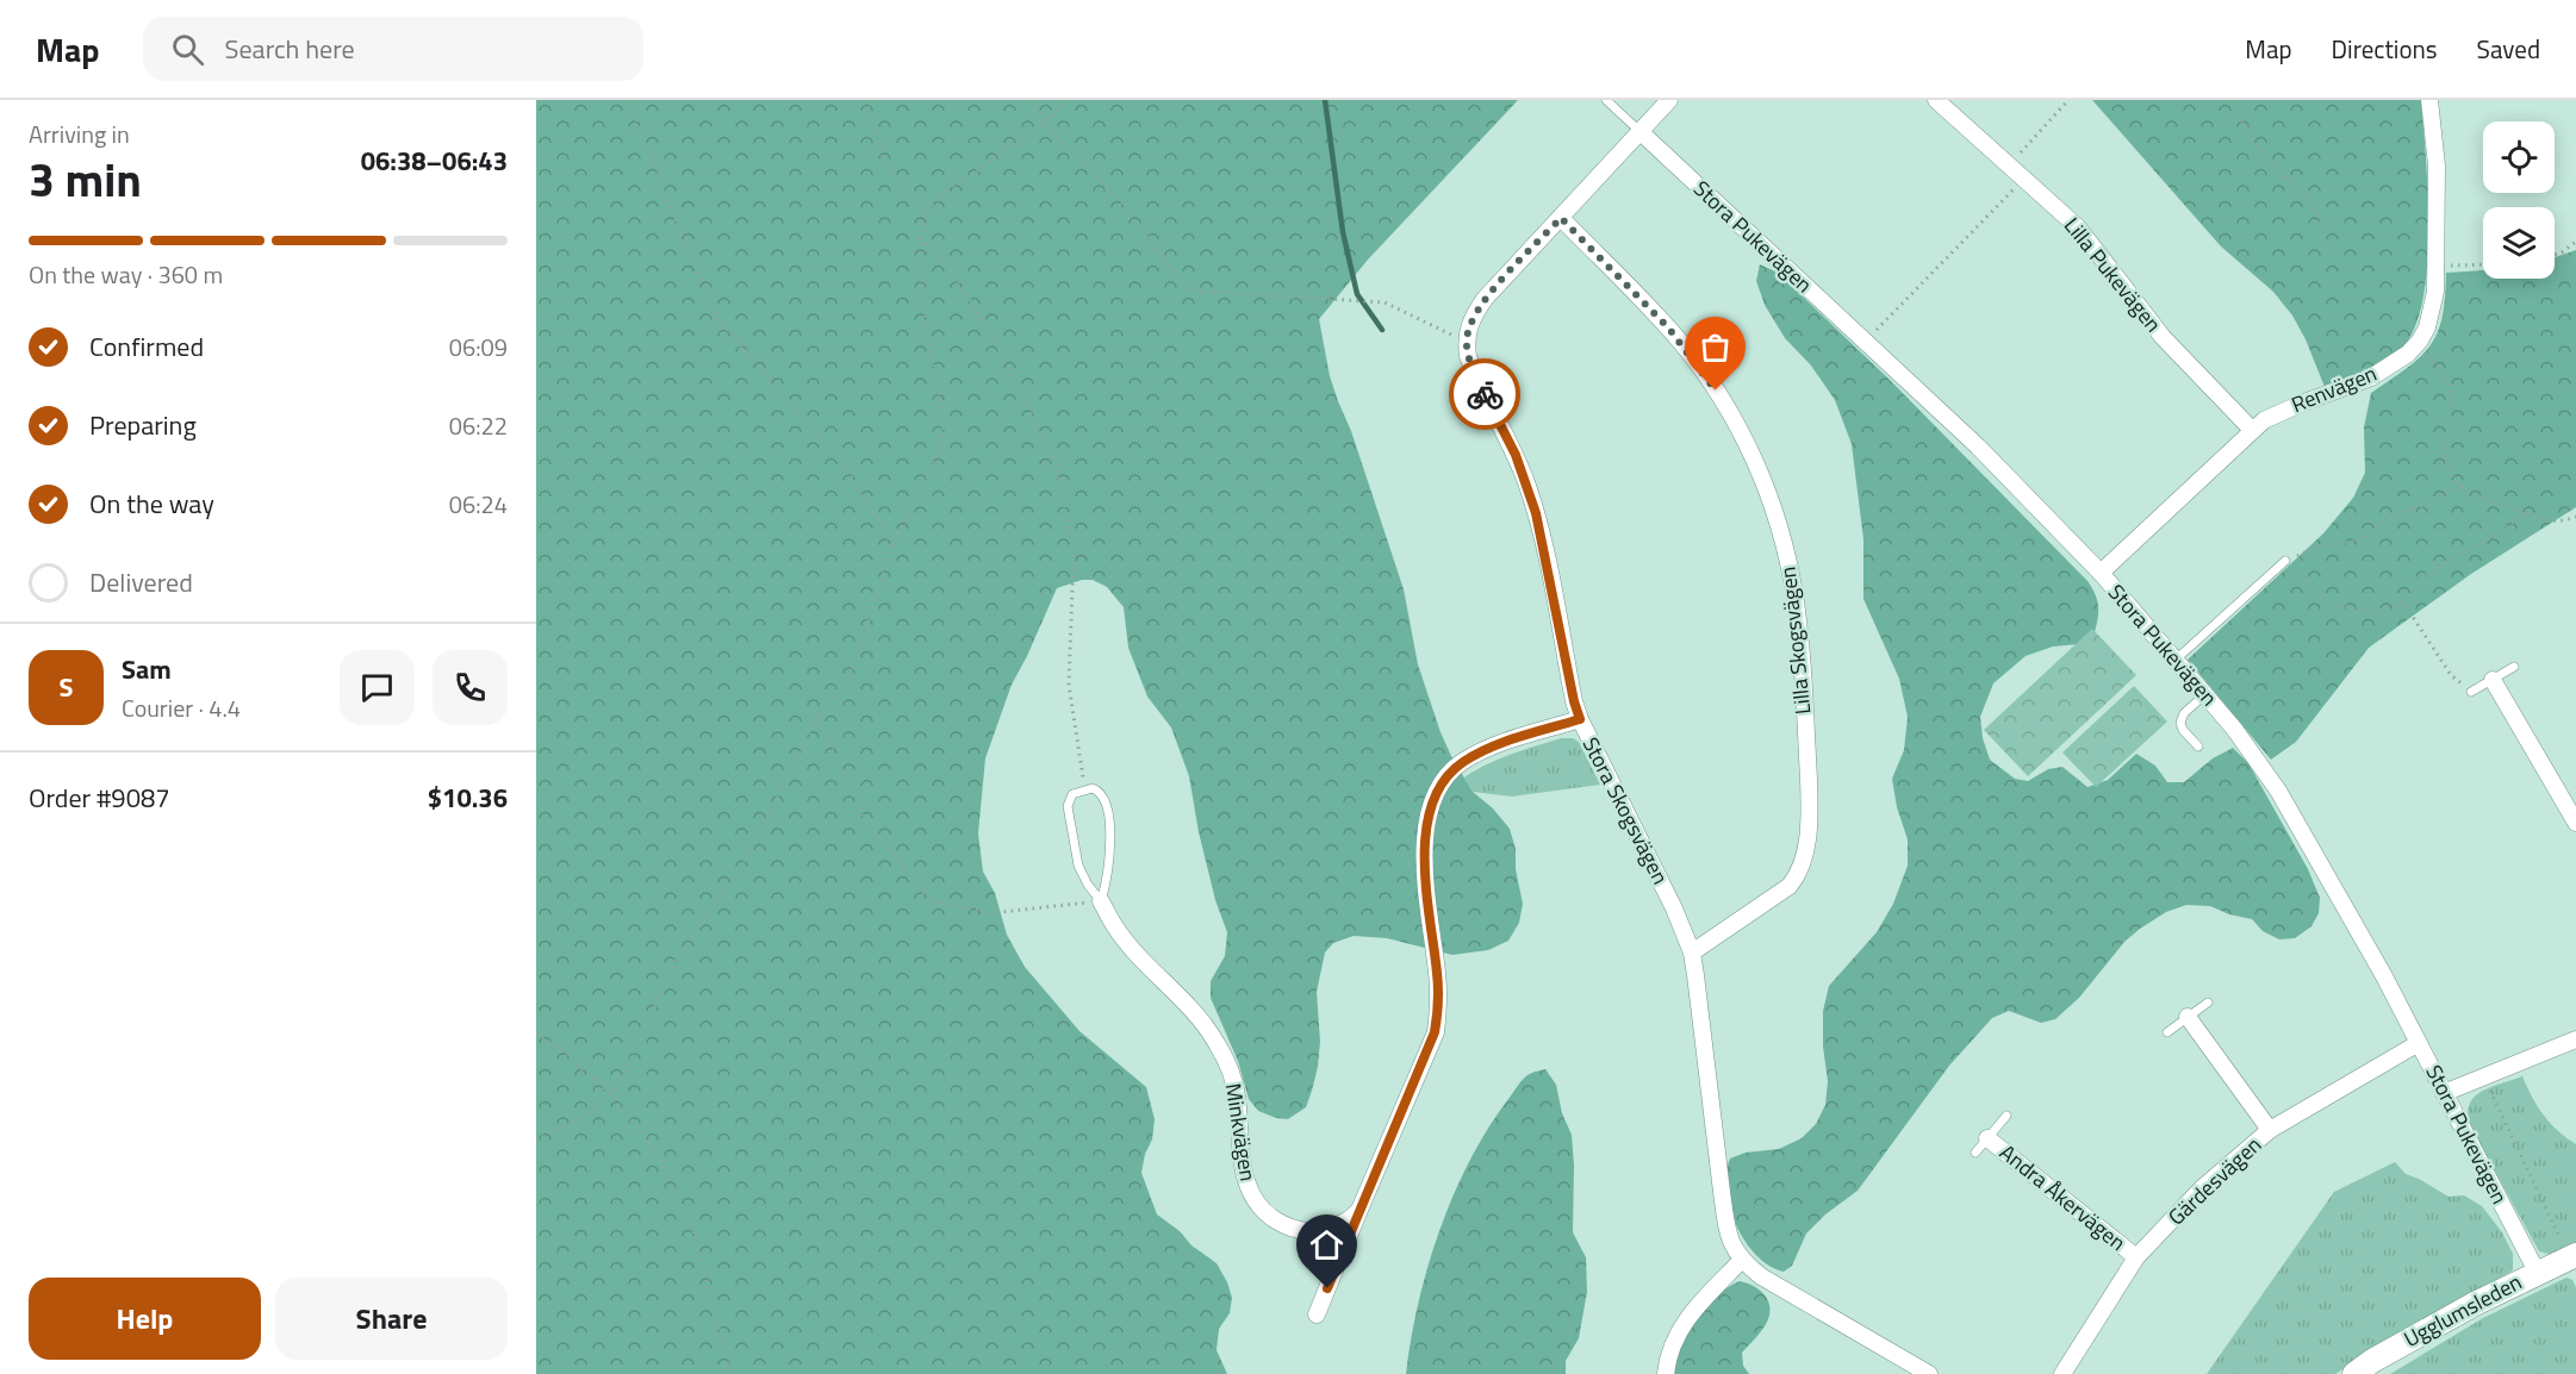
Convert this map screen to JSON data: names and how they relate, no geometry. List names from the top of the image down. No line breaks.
{"streets":{"street":["Stora Pukevägen","Lilla Pukevägen","Renvägen","Lilla Skogsvägen","Stora Skogsvägen","Minkvägen","Gärdesvägen","Andra Åkervägen","Ugglumsleden"]},"crossings":[["Stora Pukevägen","Renvägen"],["Stora Pukevägen","Gärdesvägen"],["Stora Pukevägen","Ugglumsleden"],["Lilla Pukevägen","Renvägen"],["Lilla Skogsvägen","Stora Skogsvägen"],["Gärdesvägen","Andra Åkervägen"]],"page":{"header":"Map","search":"Search here","nav":["Map","Directions","Saved"],"heading":["3 min","Arriving in","06:38–06:43"],"panel":["Sam","Courier · 4.4","Order #9087","$10.36"],"bar":"On the way · 360 m","list":[["Confirmed","06:09"],["Preparing","06:22"],["On the way","06:24"],"Delivered"],"round":"S","buttons":["Help","Share"]}}
